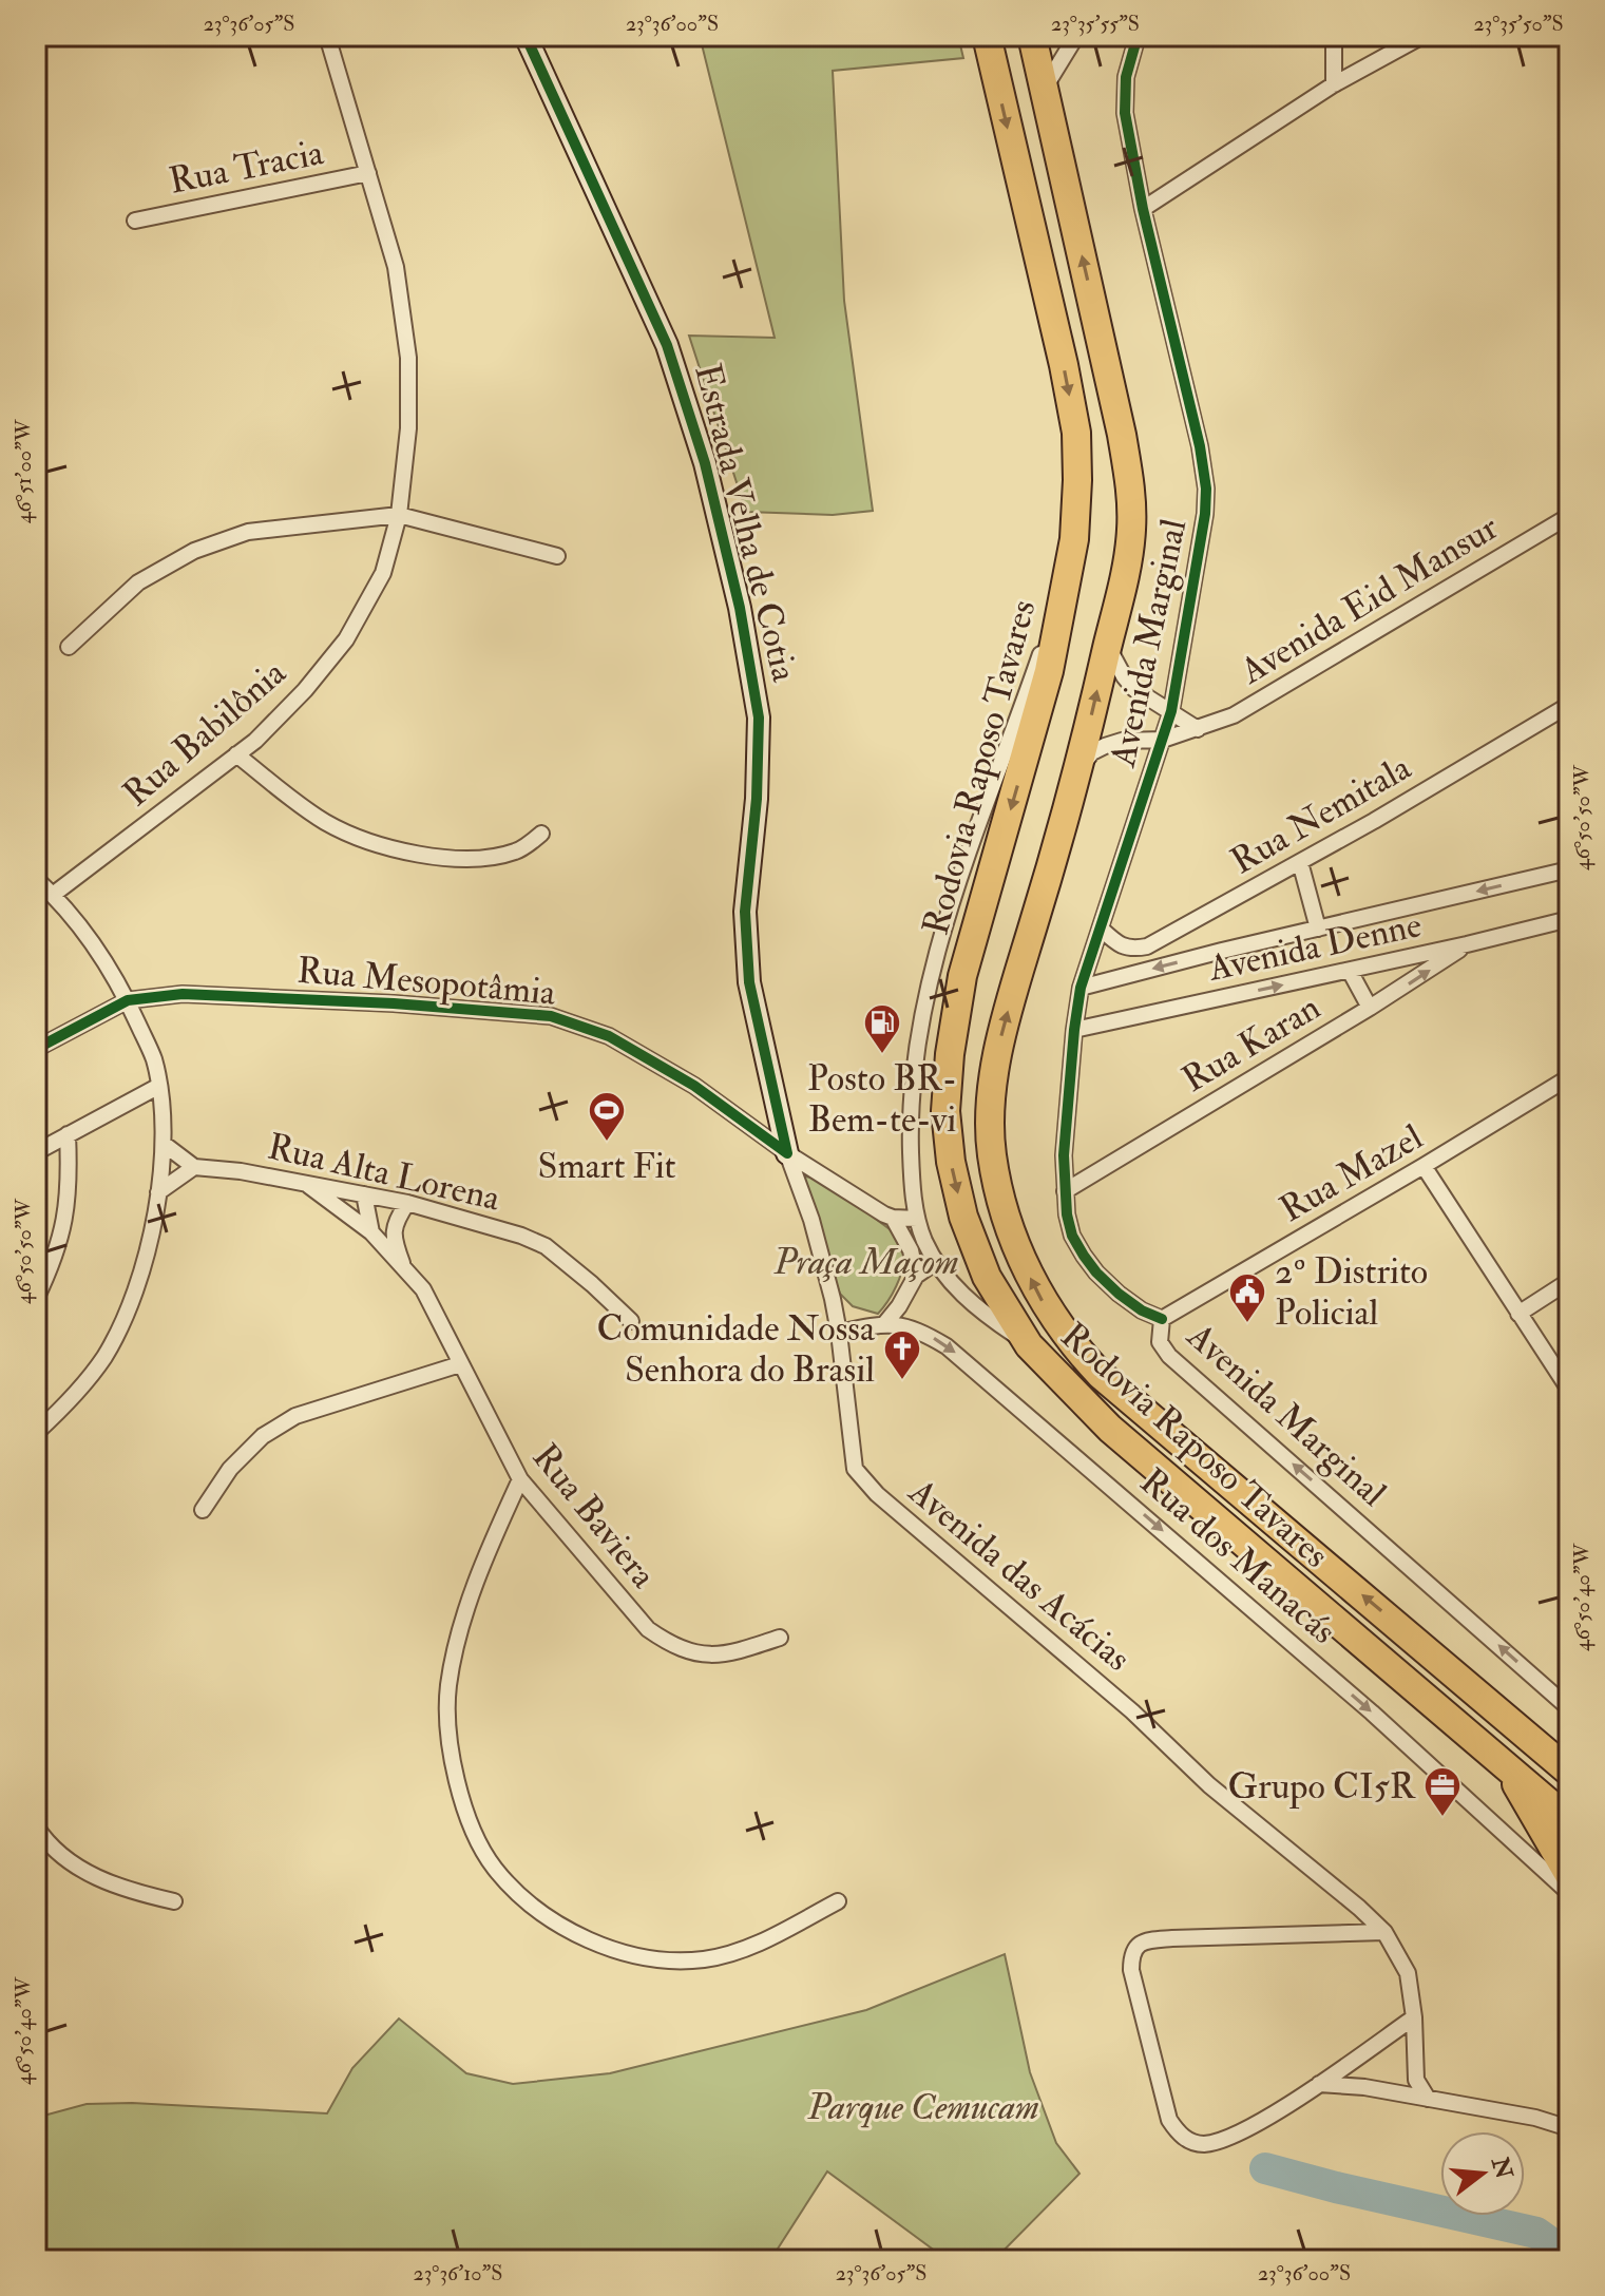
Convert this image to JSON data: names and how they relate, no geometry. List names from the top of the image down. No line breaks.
{"streets":{"highway":["Rodovia Raposo Tavares"],"street":["Rua Tracia","Estrada Velha de Cotia","Avenida Eid Mansur","Avenida Marginal","Rua Babilônia","Rua Nemitala","Avenida Denne","Rua Mesopotâmia","Rua Karan","Rua Alta Lorena","Rua Mazel","Rua Baviera","Rua dos Manacás","Avenida das Acácias"]},"crossings":[["Rua Tracia","Rua Babilônia"],["Estrada Velha de Cotia","Rua Mesopotâmia"],["Estrada Velha de Cotia","Avenida das Acácias"],["Avenida Eid Mansur","Avenida Marginal"],["Avenida Eid Mansur","Rodovia Raposo Tavares"],["Avenida Marginal","Rua Nemitala"],["Avenida Marginal","Avenida Denne"],["Avenida Marginal","Rua Karan"],["Avenida Marginal","Rua Mazel"],["Avenida Denne","Rua Karan"],["Rua Mesopotâmia","Avenida das Acácias"],["Rua Alta Lorena","Rua Baviera"],["Rua dos Manacás","Avenida das Acácias"]],"one_way":["Rua dos Manacás"],"parks":["Praça Maçom","Parque Cemucam"],"places":{"fuel station":["Posto BR- Bem-te-vi"],"sports":["Smart Fit"],"public building":["2º Distrito Policial"],"church":["Comunidade Nossa Senhora do Brasil"],"office":["Grupo CI5R"]},"north":"right","coordinates":["23°36'05\"S","23°36'00\"S","23°35'55\"S","23°35'50\"S","46°51'00\"W","46°50'50\"W","46°50'40\"W","23°36'10\"S"]}
